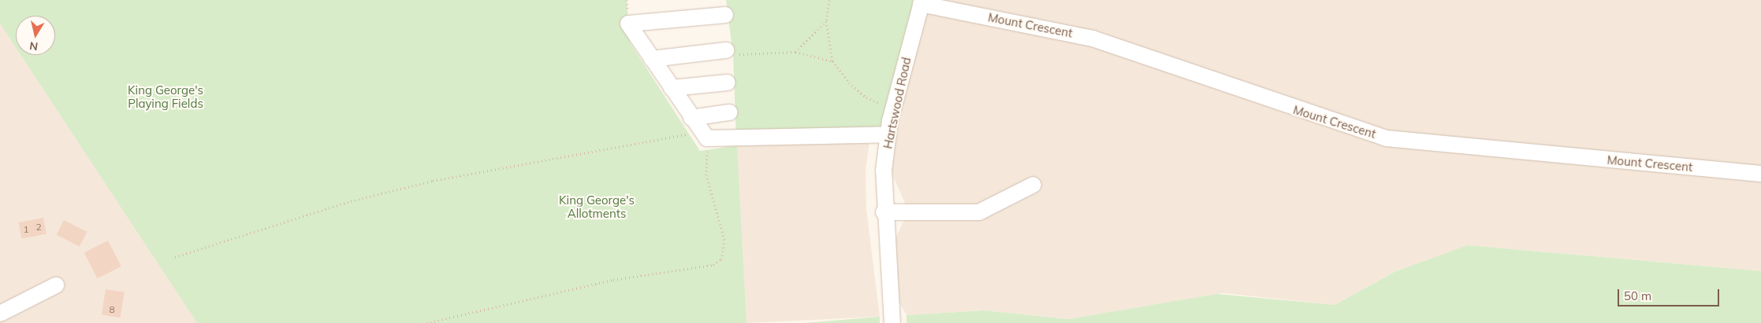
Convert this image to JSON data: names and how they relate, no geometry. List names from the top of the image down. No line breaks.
{"streets":{"street":["Mount Crescent","Hartswood Road"]},"crossings":[["Mount Crescent","Hartswood Road"]],"parks":["King George's Playing Fields","King George's Allotments"],"house_numbers":["2","1","8"],"scale_bar":"50 m","north":"bottom"}
